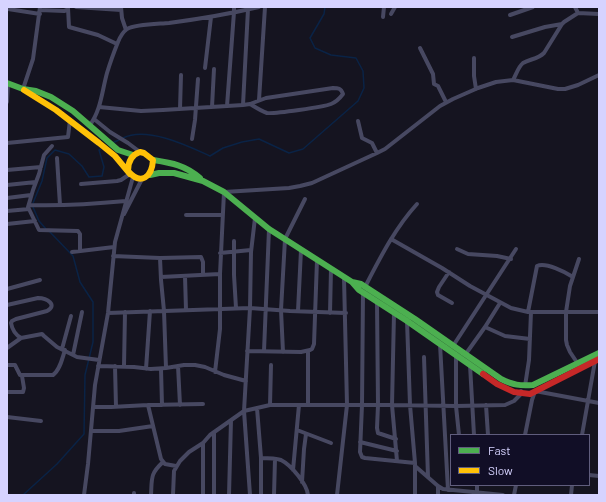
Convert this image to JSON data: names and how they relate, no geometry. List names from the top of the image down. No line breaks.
{"legend":["Fast","Slow"]}
